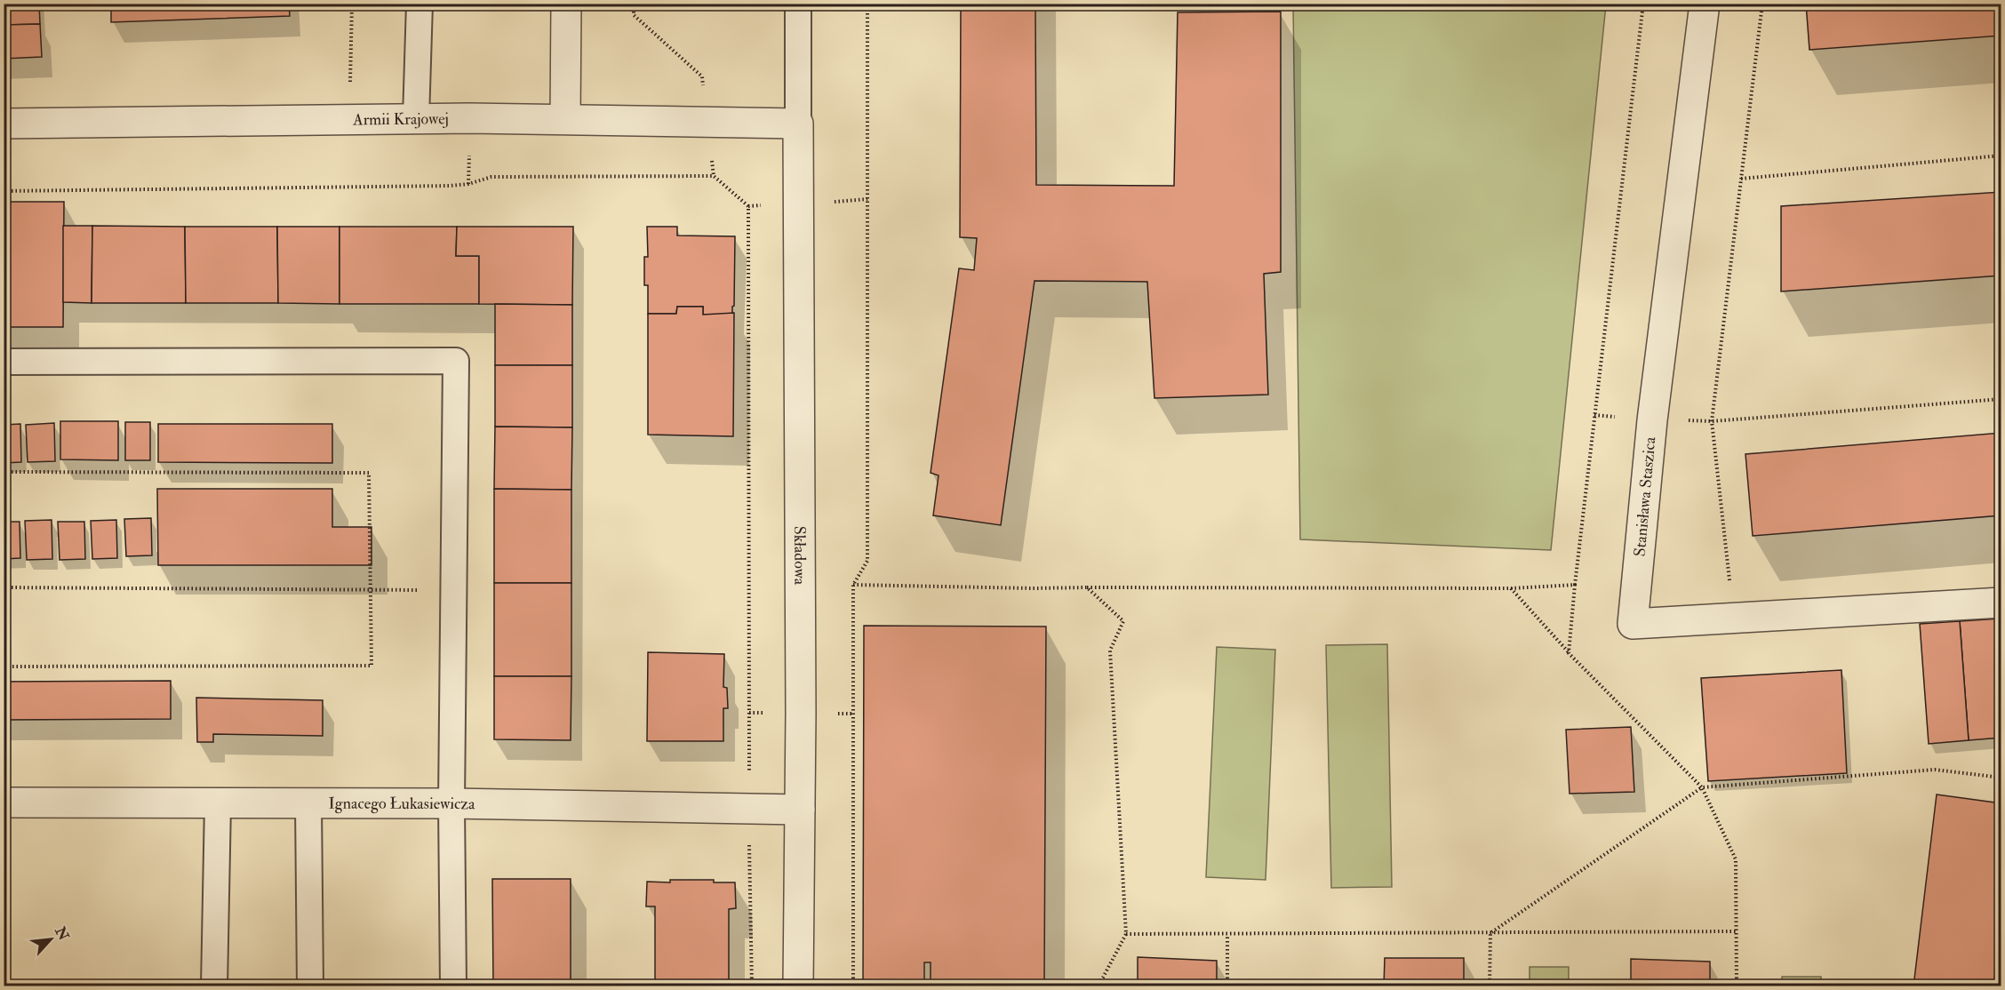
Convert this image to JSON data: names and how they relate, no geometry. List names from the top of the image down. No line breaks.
{"streets":{"street":["Armii Krajowej","Stanisława Staszica","Składowa","Ignacego Łukasiewicza"]},"crossings":[["Armii Krajowej","Składowa"],["Składowa","Ignacego Łukasiewicza"]],"north":"top right"}
